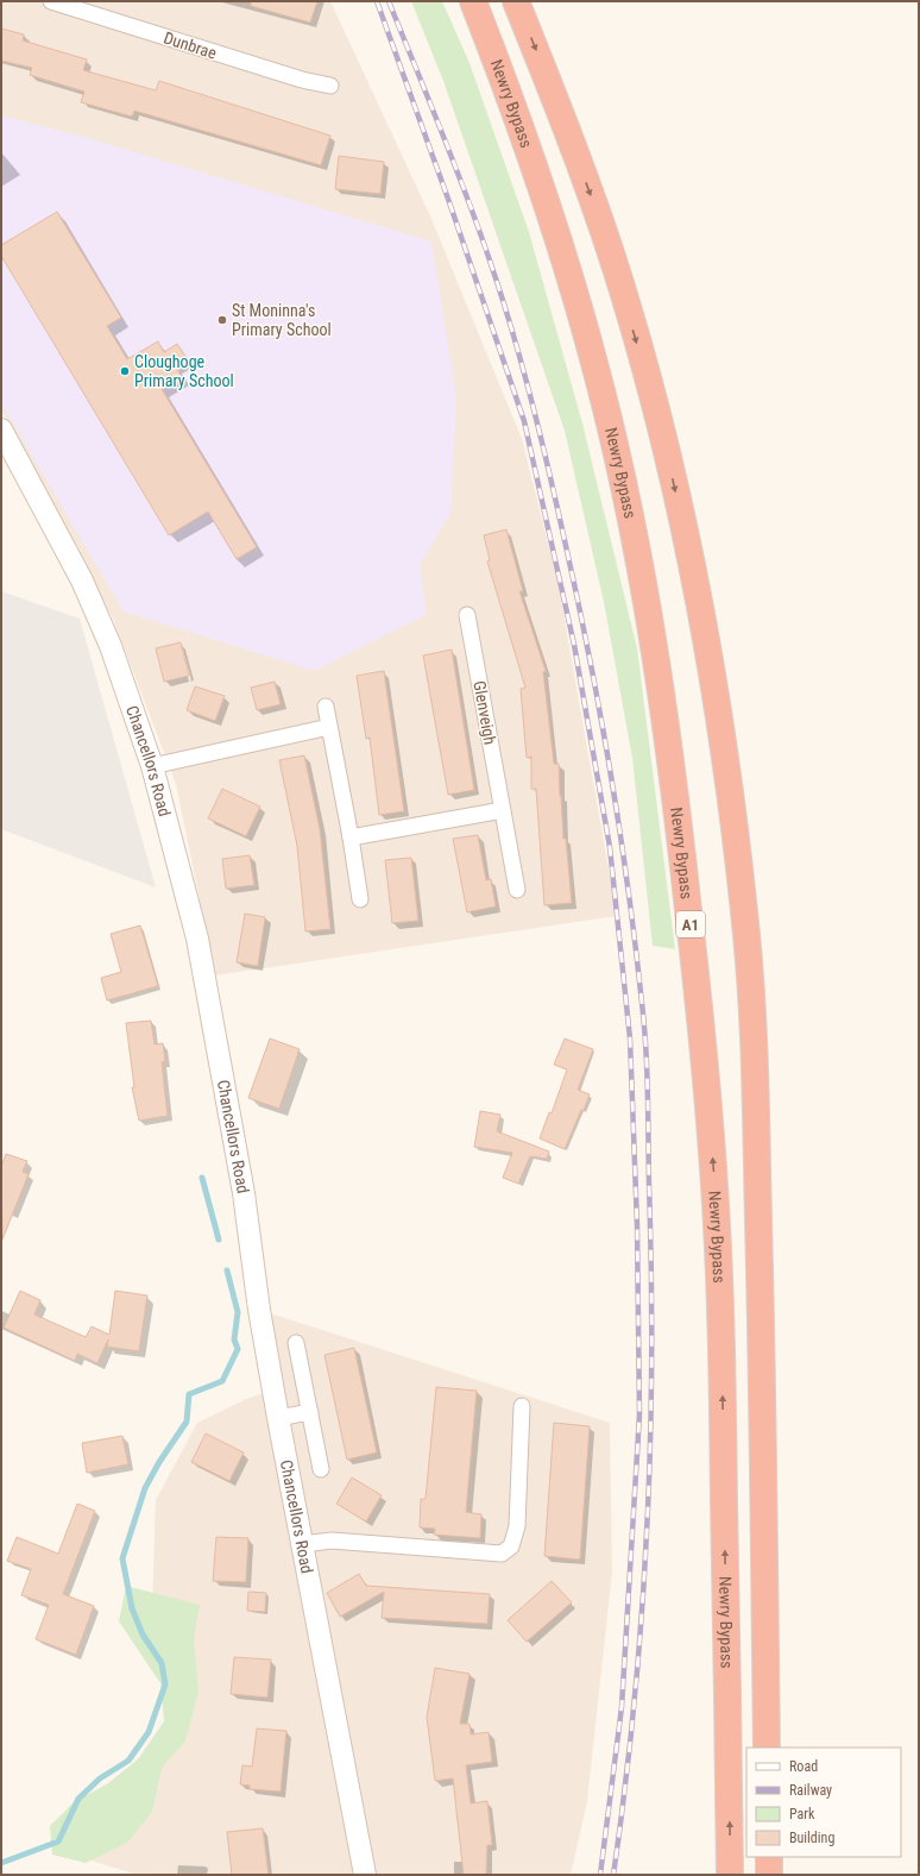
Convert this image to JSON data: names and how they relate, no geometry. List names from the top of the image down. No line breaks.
{"streets":{"highway":["Newry Bypass","A1"],"street":["Dunbrae","Glenveigh","Chancellors Road"]},"places":["St Moninna's Primary School","Cloughoge Primary School"],"legend":["Road","Railway","Park","Building"]}
